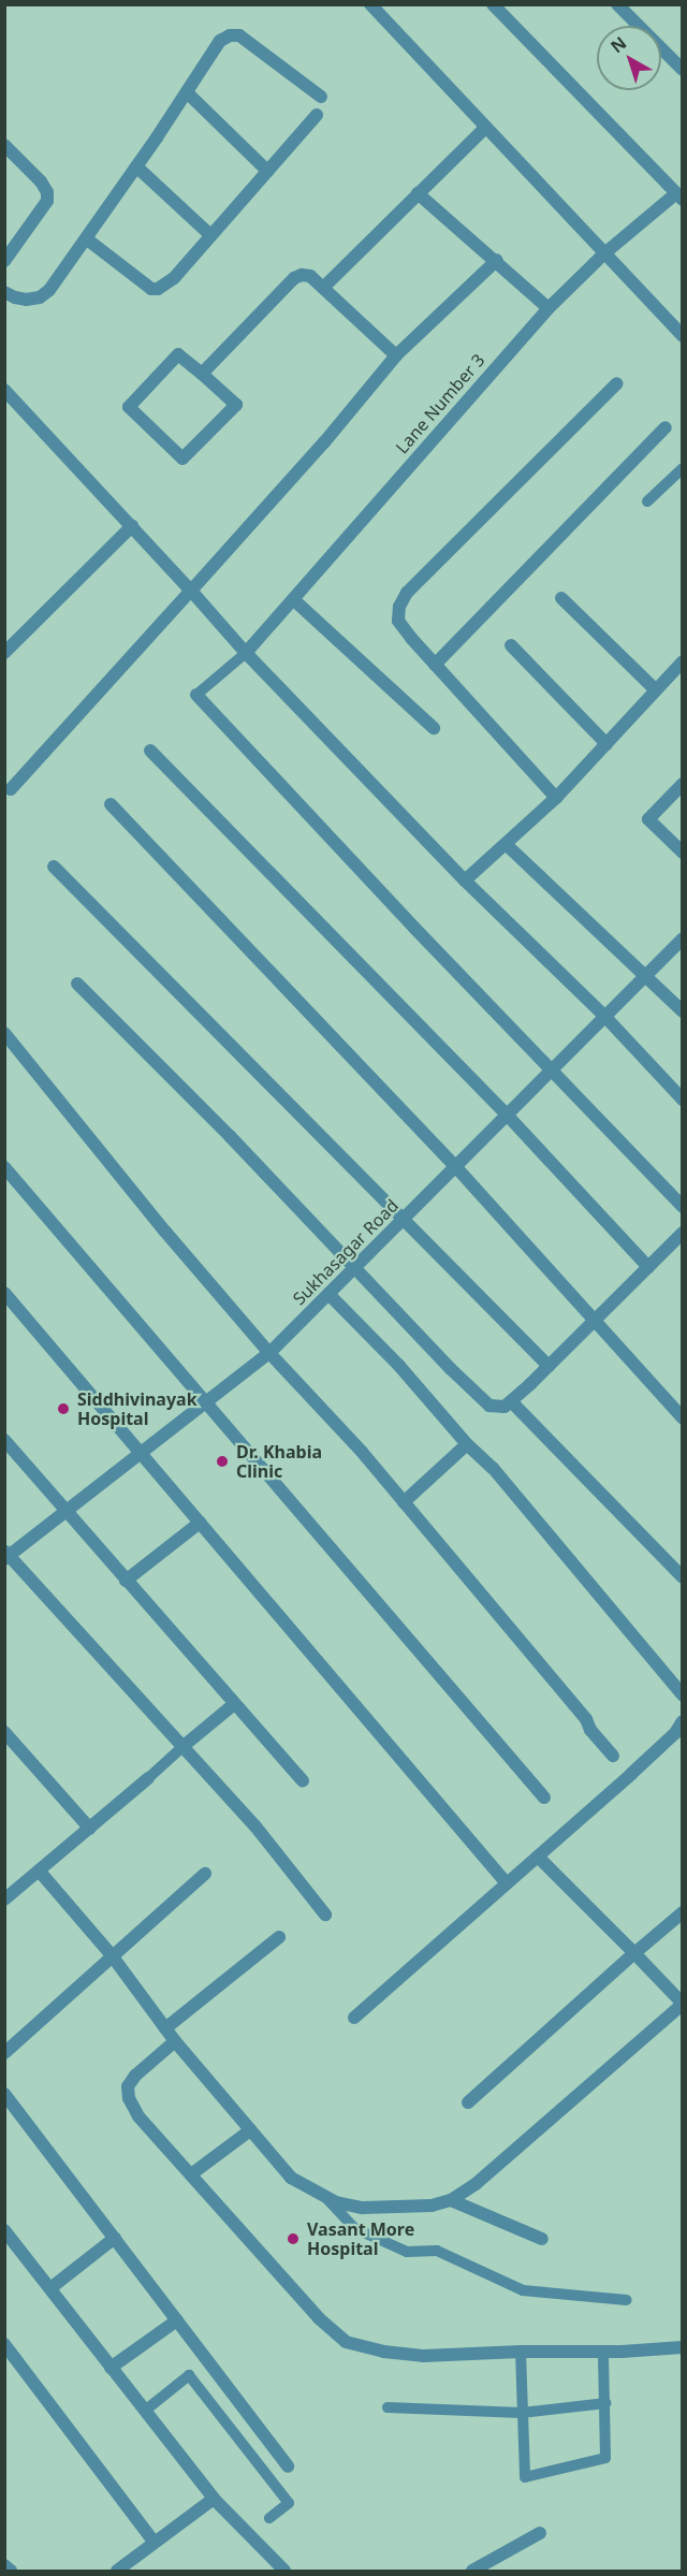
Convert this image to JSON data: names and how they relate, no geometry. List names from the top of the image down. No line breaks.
{"streets":{"street":["Lane Number 3","Sukhasagar Road"]},"places":["Siddhivinayak Hospital","Dr. Khabia Clinic","Vasant More Hospital"],"north":"top left"}
